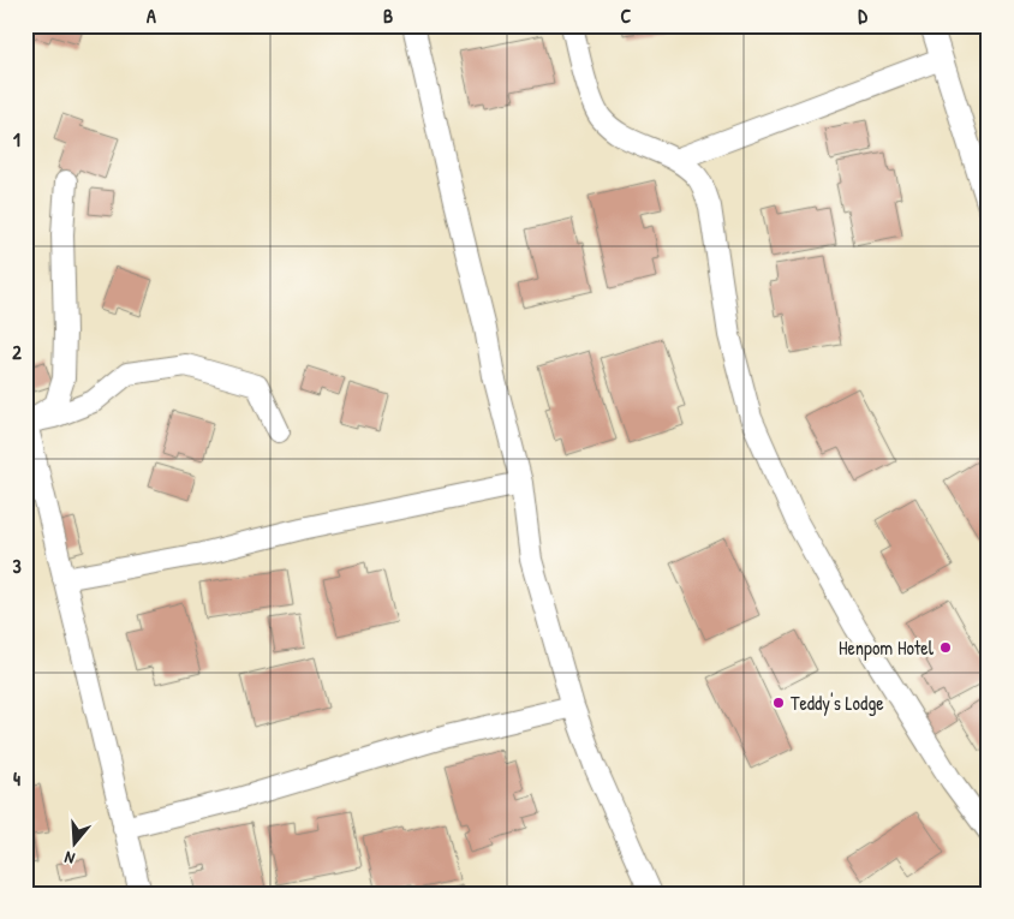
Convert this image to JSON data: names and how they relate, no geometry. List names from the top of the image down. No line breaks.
{"places":["Henpom Hotel","Teddy's Lodge"],"north":"bottom","grid":{"columns":["A","B","C","D"],"rows":["1","2","3","4"]}}
